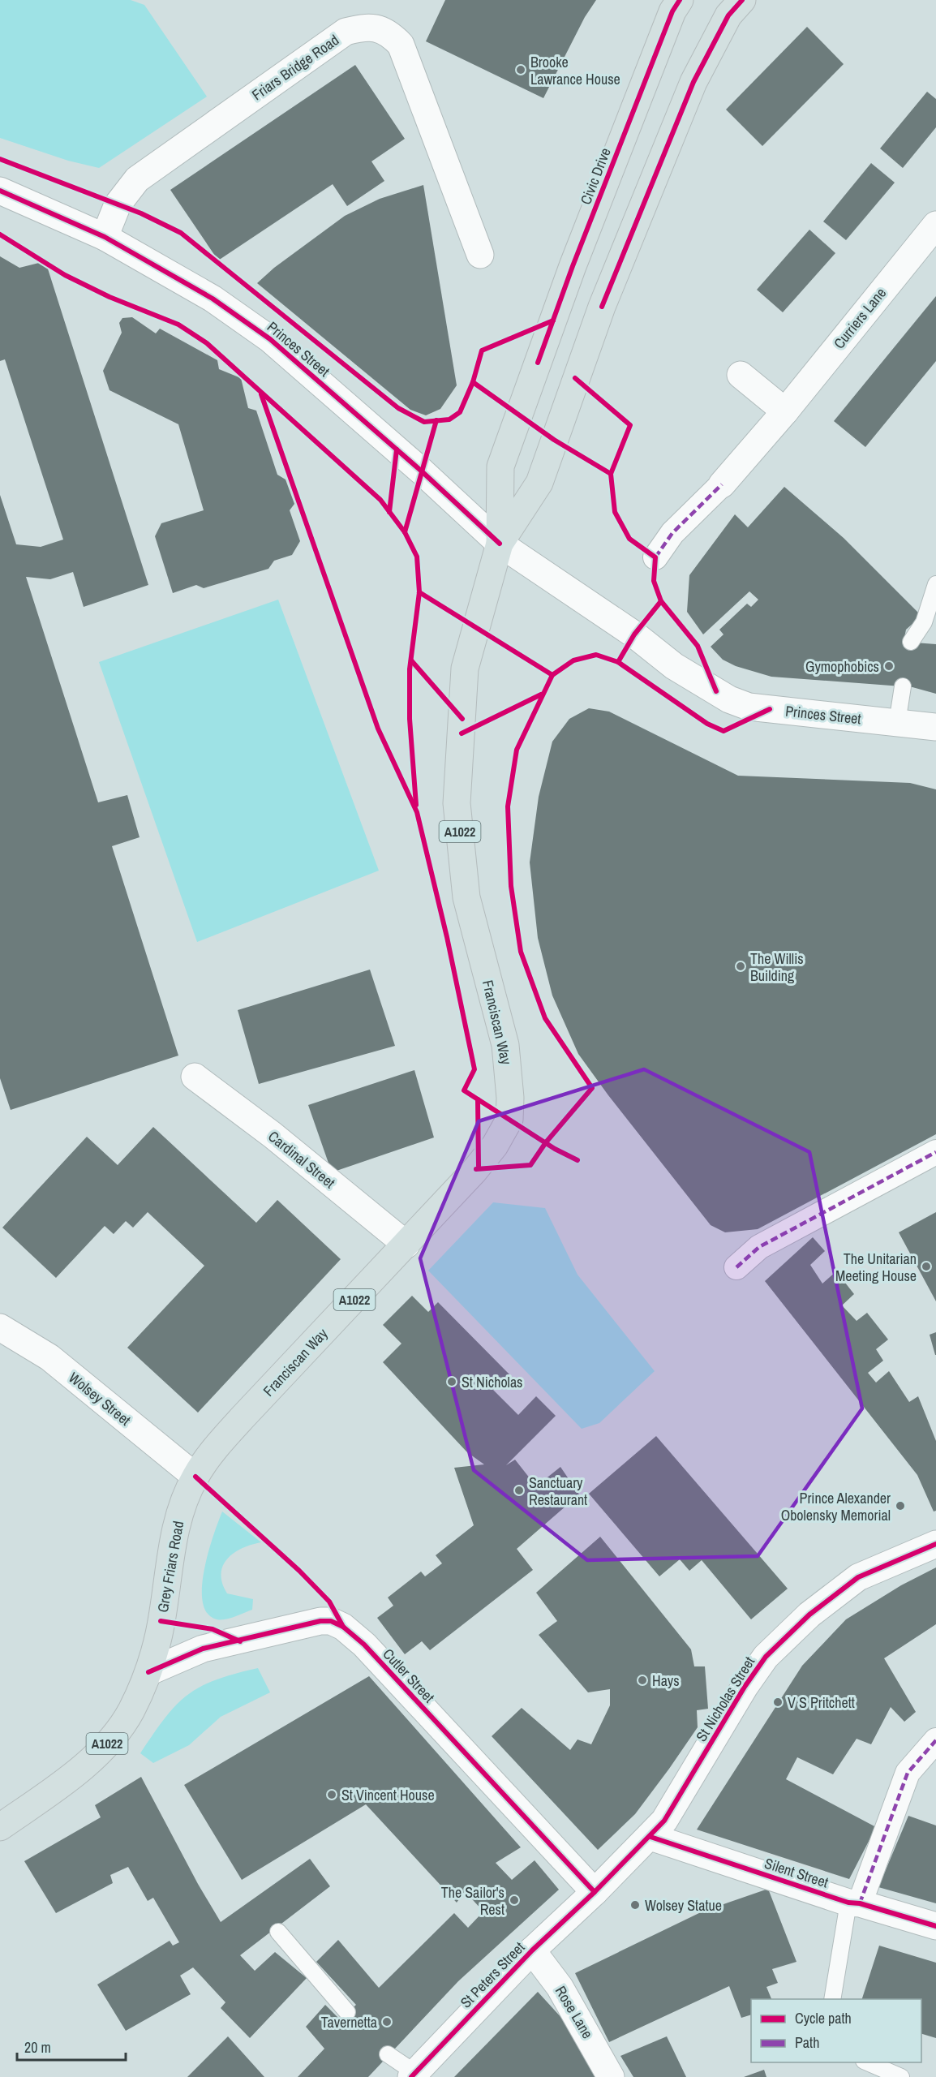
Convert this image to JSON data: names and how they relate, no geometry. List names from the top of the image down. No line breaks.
{"streets":{"main road":["Civic Drive","A1022","Franciscan Way","Grey Friars Road"],"street":["Friars Bridge Road","Curriers Lane","Princes Street","Cardinal Street","Wolsey Street","Cutler Street","St Nicholas Street","Silent Street","St Peters Street","Rose Lane"]},"crossings":[["Friars Bridge Road","Princes Street"],["Civic Drive","Princes Street"],["Civic Drive","A1022"],["Civic Drive","Franciscan Way"],["Princes Street","A1022"],["Princes Street","Franciscan Way"],["A1022","Franciscan Way"],["Franciscan Way","Cardinal Street"],["Franciscan Way","Wolsey Street"],["Franciscan Way","Grey Friars Road"],["Wolsey Street","Grey Friars Road"],["Grey Friars Road","Cutler Street"],["Cutler Street","St Nicholas Street"],["Cutler Street","St Peters Street"],["St Nicholas Street","Silent Street"],["St Nicholas Street","St Peters Street"],["St Peters Street","Rose Lane"]],"places":["Brooke Lawrance House","Gymophobics","The Willis Building","The Unitarian Meeting House","St Nicholas","Sanctuary Restaurant","Prince Alexander Obolensky Memorial","Hays","V S Pritchett","St Vincent House","The Sailor's Rest","Wolsey Statue","Tavernetta"],"legend":["Cycle path","Path"],"scale_bar":"20 m"}
